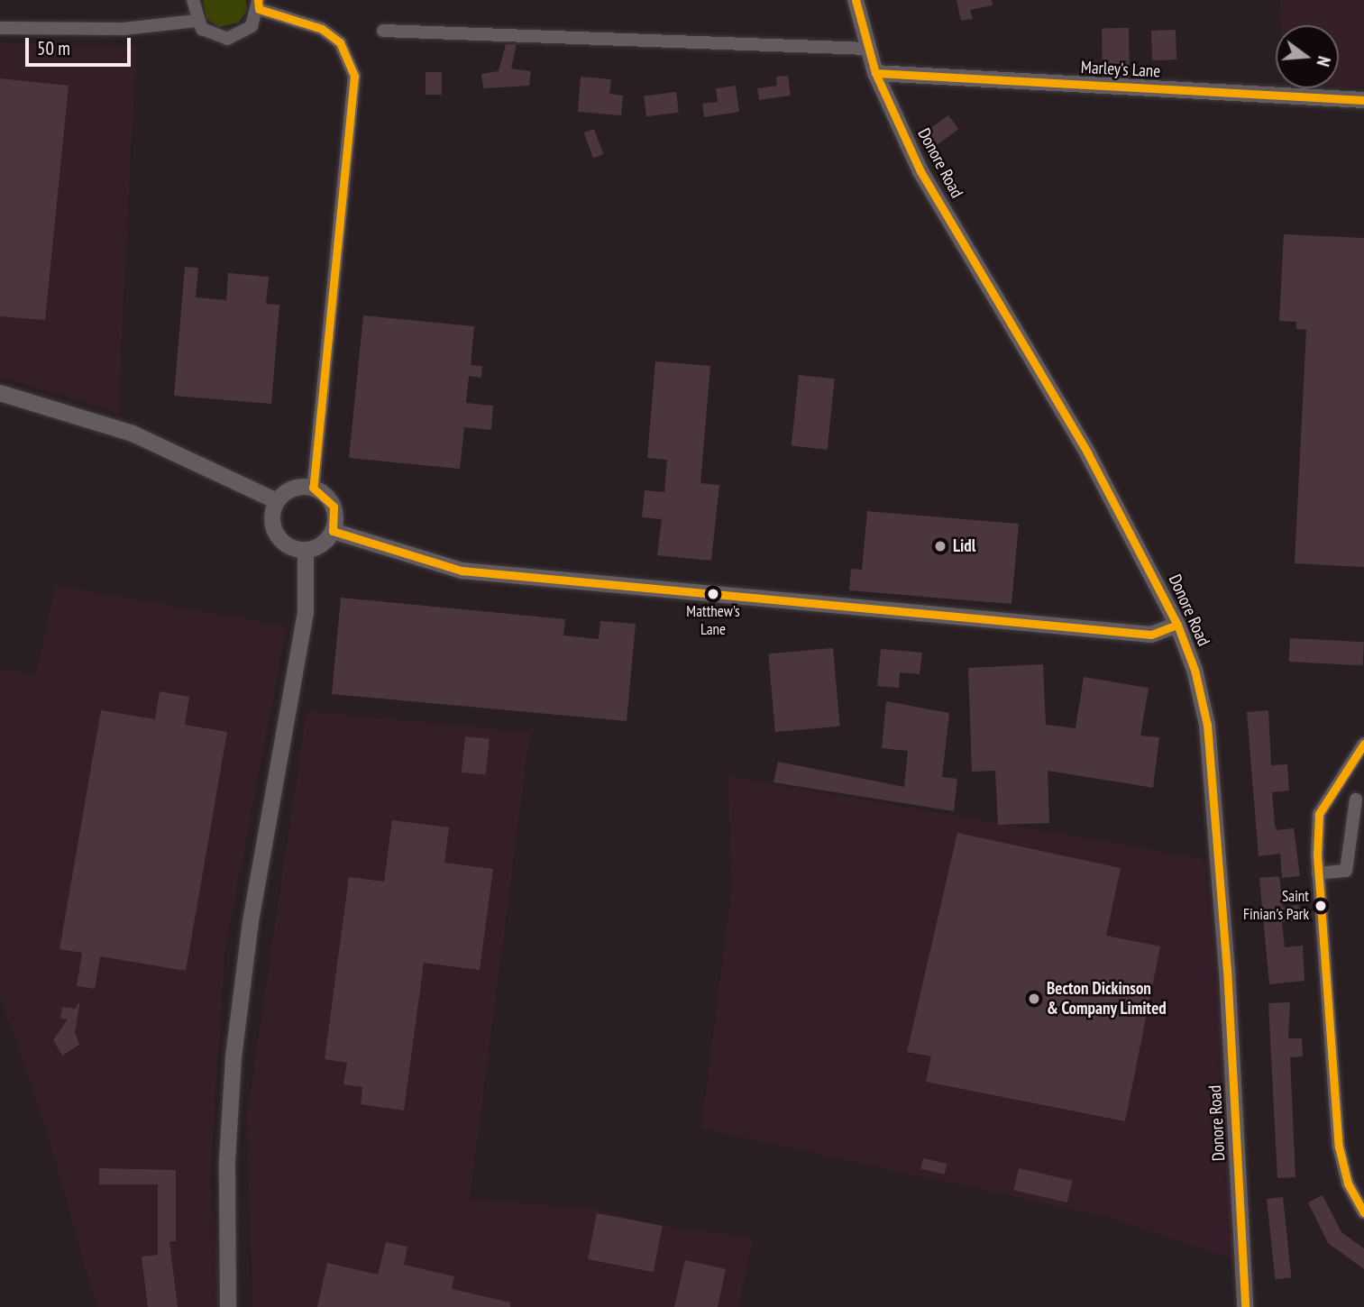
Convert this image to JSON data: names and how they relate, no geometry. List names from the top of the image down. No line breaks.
{"streets":{"street":["Marley's Lane","Donore Road"]},"crossings":[["Marley's Lane","Donore Road"]],"places":["Lidl","Matthew's Lane","Saint Finian's Park","Becton Dickinson & Company Limited"],"scale_bar":"50 m","north":"right"}
